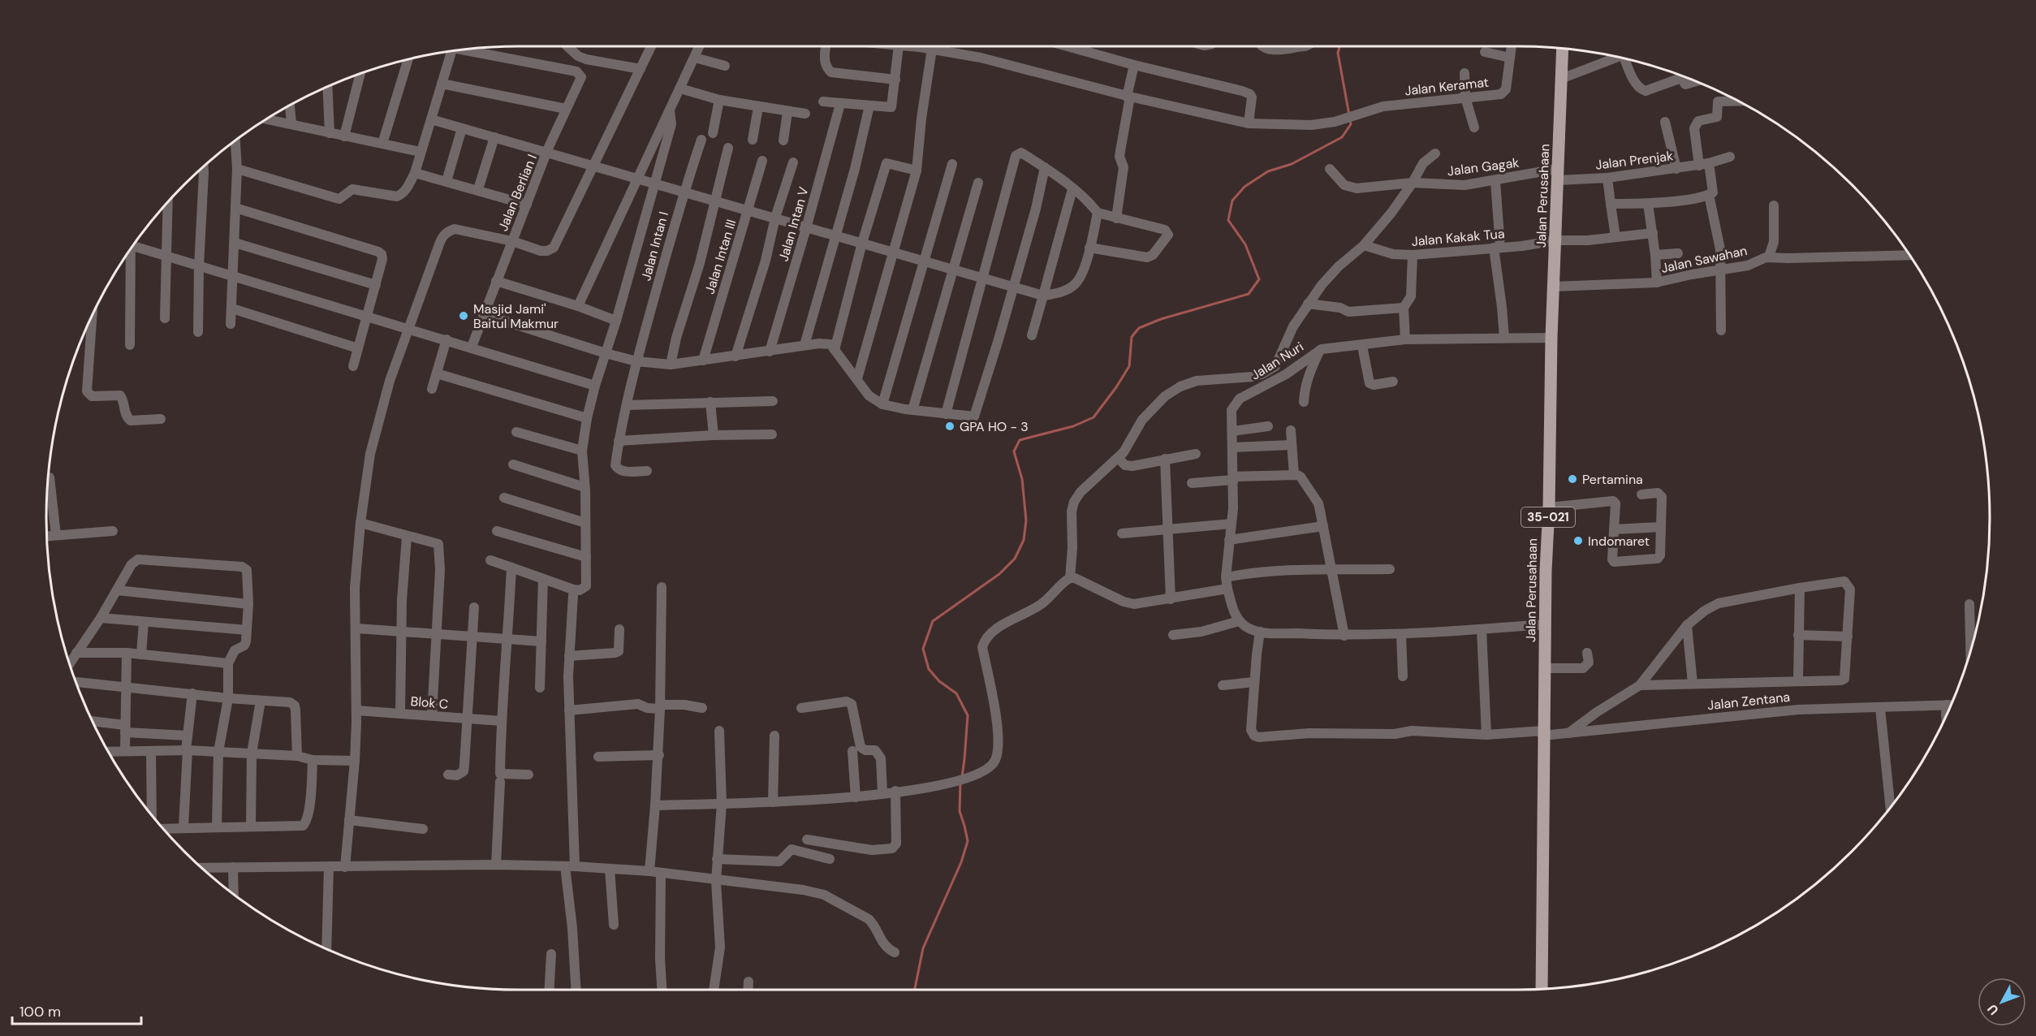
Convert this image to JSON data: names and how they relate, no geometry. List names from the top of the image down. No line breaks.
{"streets":{"main road":["Jalan Perusahaan","35-021"],"street":["Jalan Keramat","Jalan Prenjak","Jalan Gagak","Jalan Berlian I","Jalan Intan V","Jalan Kakak Tua","Jalan Intan I","Jalan Intan III","Jalan Sawahan","Jalan Nuri","Jalan Zentana","Blok C"]},"crossings":[["Jalan Prenjak","Jalan Gagak"],["Jalan Prenjak","Jalan Perusahaan"],["Jalan Gagak","Jalan Perusahaan"],["Jalan Perusahaan","Jalan Kakak Tua"],["Jalan Perusahaan","Jalan Sawahan"],["Jalan Perusahaan","Jalan Nuri"],["Jalan Perusahaan","Jalan Zentana"]],"places":["Masjid Jami' Baitul Makmur","GPA HO - 3","Pertamina","Indomaret"],"scale_bar":"100 m","north":"bottom left"}
